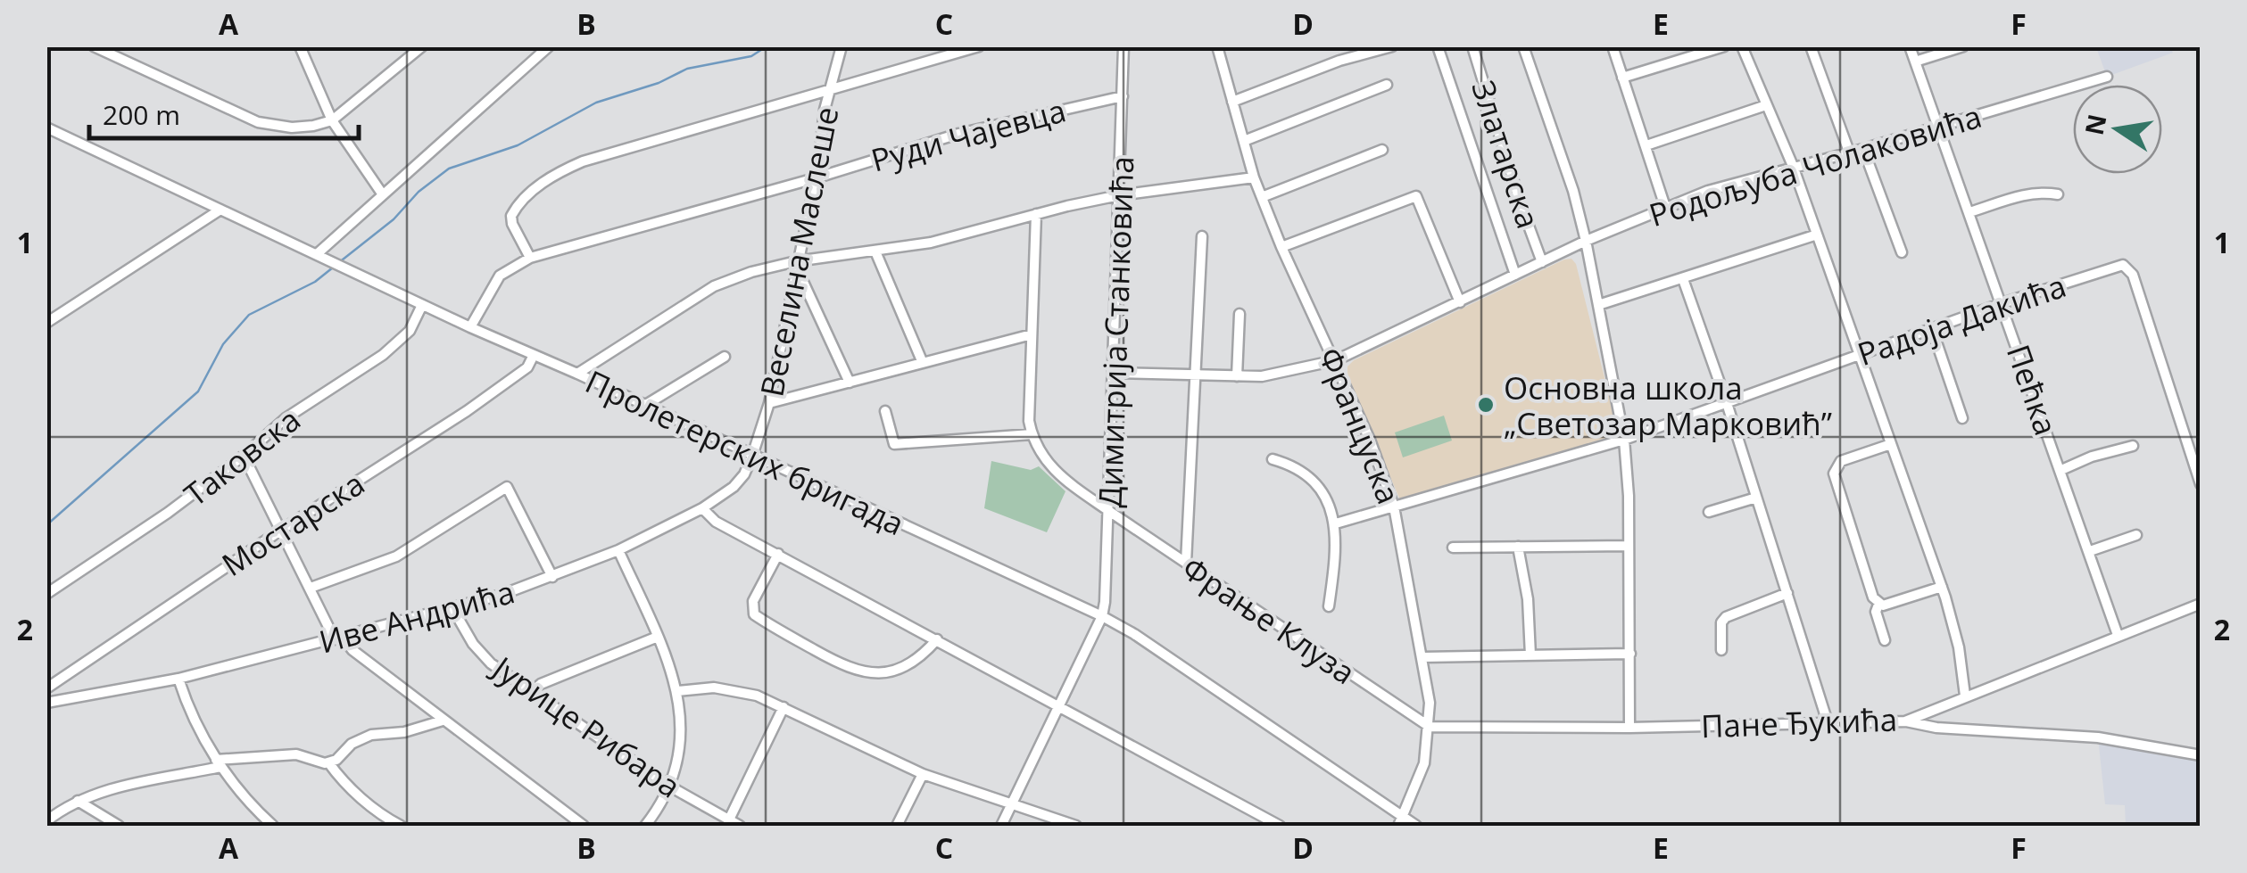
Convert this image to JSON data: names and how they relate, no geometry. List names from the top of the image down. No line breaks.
{"streets":{"street":["Руди Чајевца","Златарска","Родољуба Чолаковића","Веселина Маслеше","Радоја Дакића","Димитрија Станковића","Пећка","Француска","Пролетерских бригада","Таковска","Мостарска","Иве Андрића","Фрање Клуза","Пане Ђукића","Јурице Рибара"]},"crossings":[["Руди Чајевца","Веселина Маслеше"],["Руди Чајевца","Димитрија Станковића"],["Златарска","Родољуба Чолаковића"],["Родољуба Чолаковића","Димитрија Станковића"],["Родољуба Чолаковића","Пећка"],["Родољуба Чолаковића","Француска"],["Веселина Маслеше","Пролетерских бригада"],["Веселина Маслеше","Иве Андрића"],["Радоја Дакића","Пећка"],["Радоја Дакића","Француска"],["Димитрија Станковића","Пролетерских бригада"],["Димитрија Станковића","Фрање Клуза"],["Пећка","Пане Ђукића"],["Француска","Пролетерских бригада"],["Француска","Фрање Клуза"],["Француска","Пане Ђукића"],["Пролетерских бригада","Таковска"],["Пролетерских бригада","Мостарска"],["Пролетерских бригада","Иве Андрића"],["Иве Андрића","Јурице Рибара"],["Фрање Клуза","Пане Ђукића"]],"places":["Основна школа „Светозар Марковић”"],"scale_bar":"200 m","north":"left","grid":{"columns":["A","B","C","D","E","F"],"rows":["1","2"]}}
